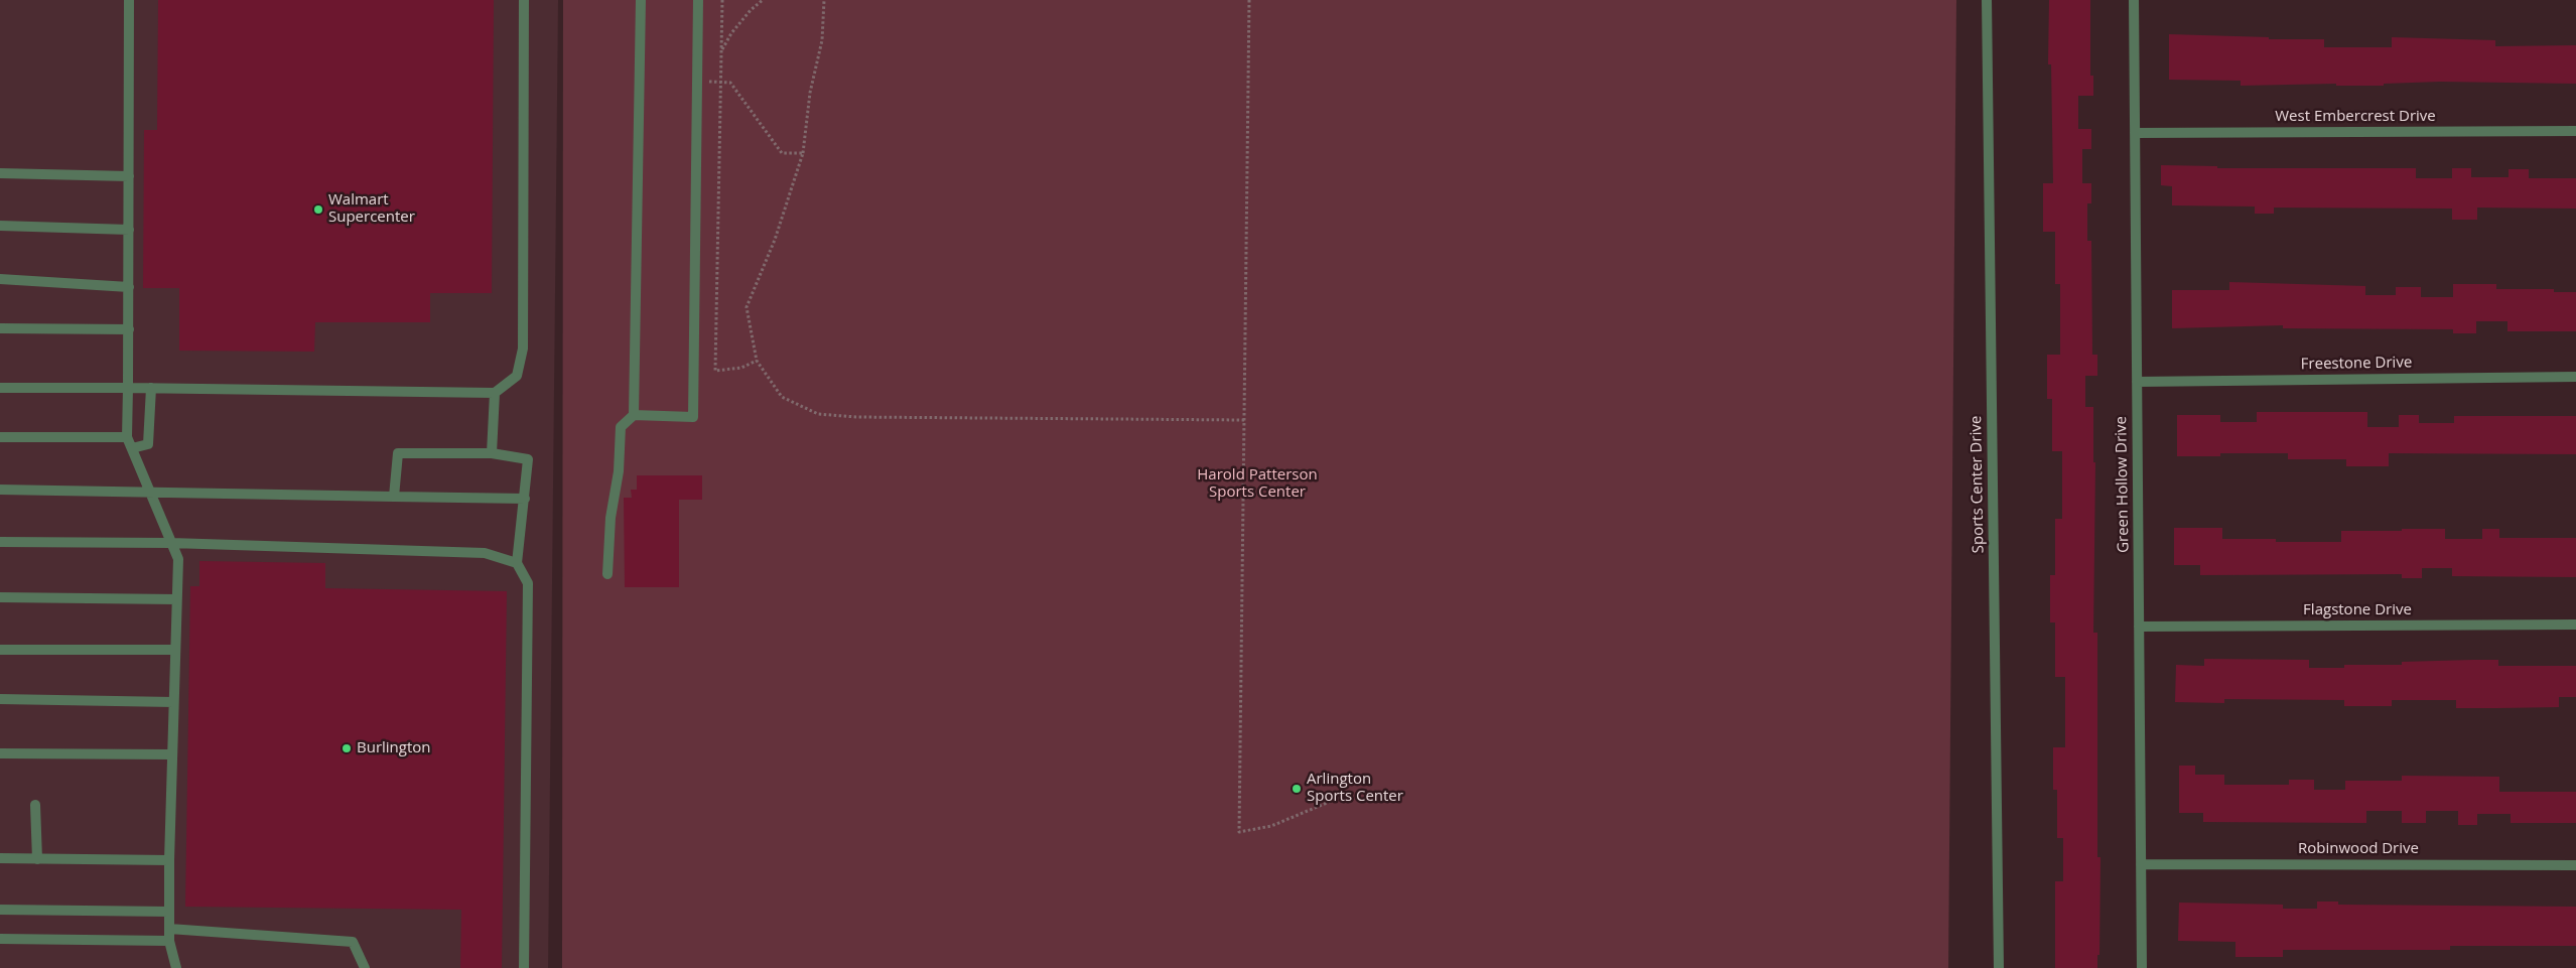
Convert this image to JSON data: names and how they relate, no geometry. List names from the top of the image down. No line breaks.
{"streets":{"street":["West Embercrest Drive","Freestone Drive","Sports Center Drive","Green Hollow Drive","Flagstone Drive","Robinwood Drive"]},"crossings":[["West Embercrest Drive","Green Hollow Drive"],["Freestone Drive","Green Hollow Drive"],["Green Hollow Drive","Flagstone Drive"],["Green Hollow Drive","Robinwood Drive"]],"parks":["Harold Patterson Sports Center"],"places":["Walmart Supercenter","Burlington","Arlington Sports Center"]}
